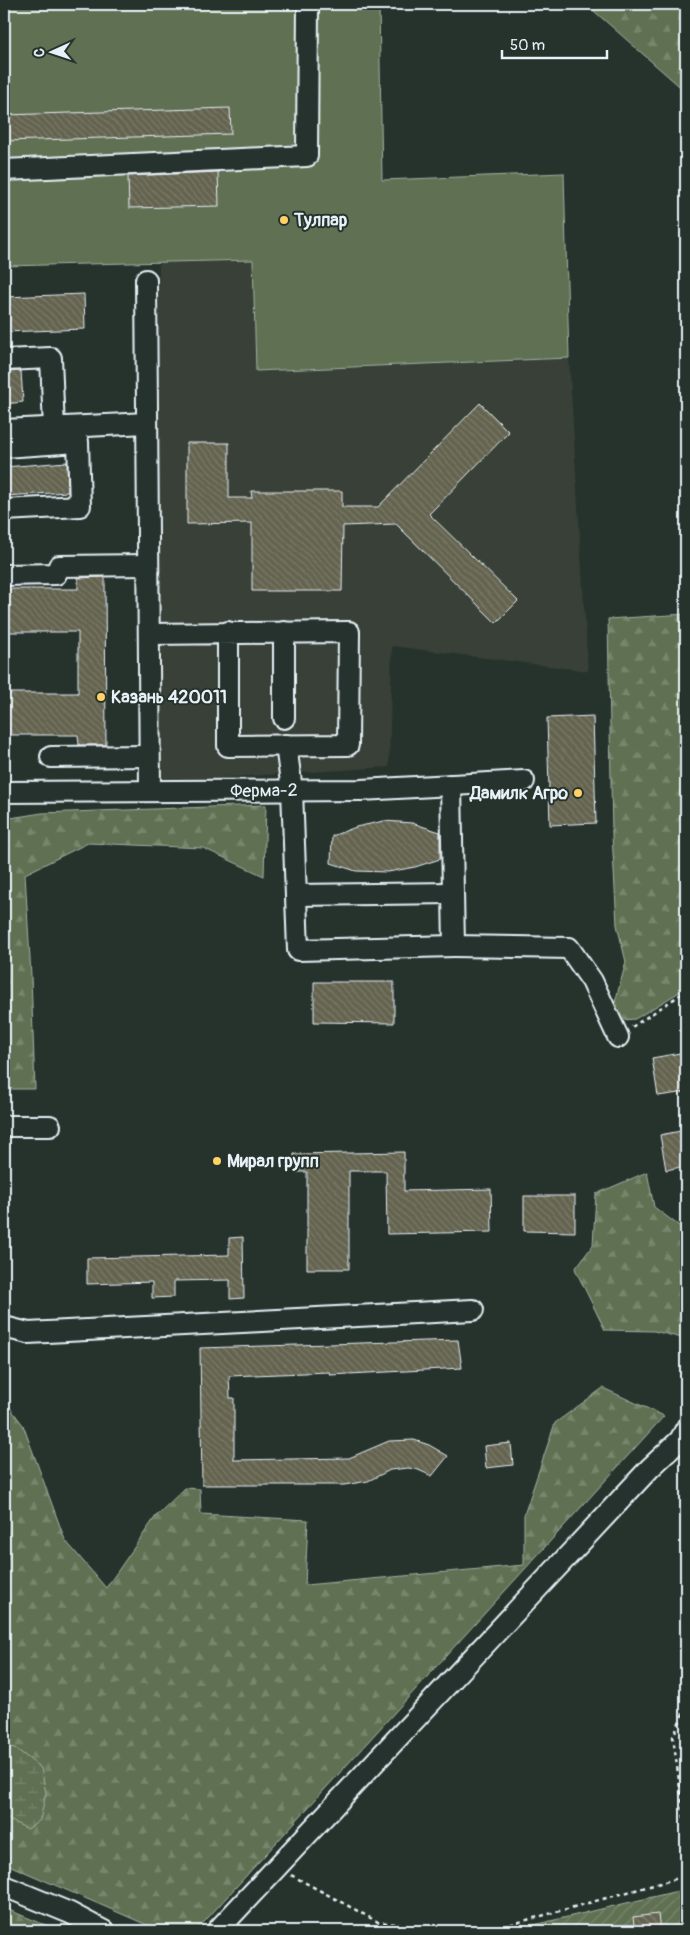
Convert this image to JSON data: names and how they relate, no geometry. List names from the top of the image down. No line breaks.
{"streets":{"street":["Ферма-2"]},"places":["Тулпар","Казань 420011","Дамилк Агро","Мирал групп"],"scale_bar":"50 m","north":"left"}
